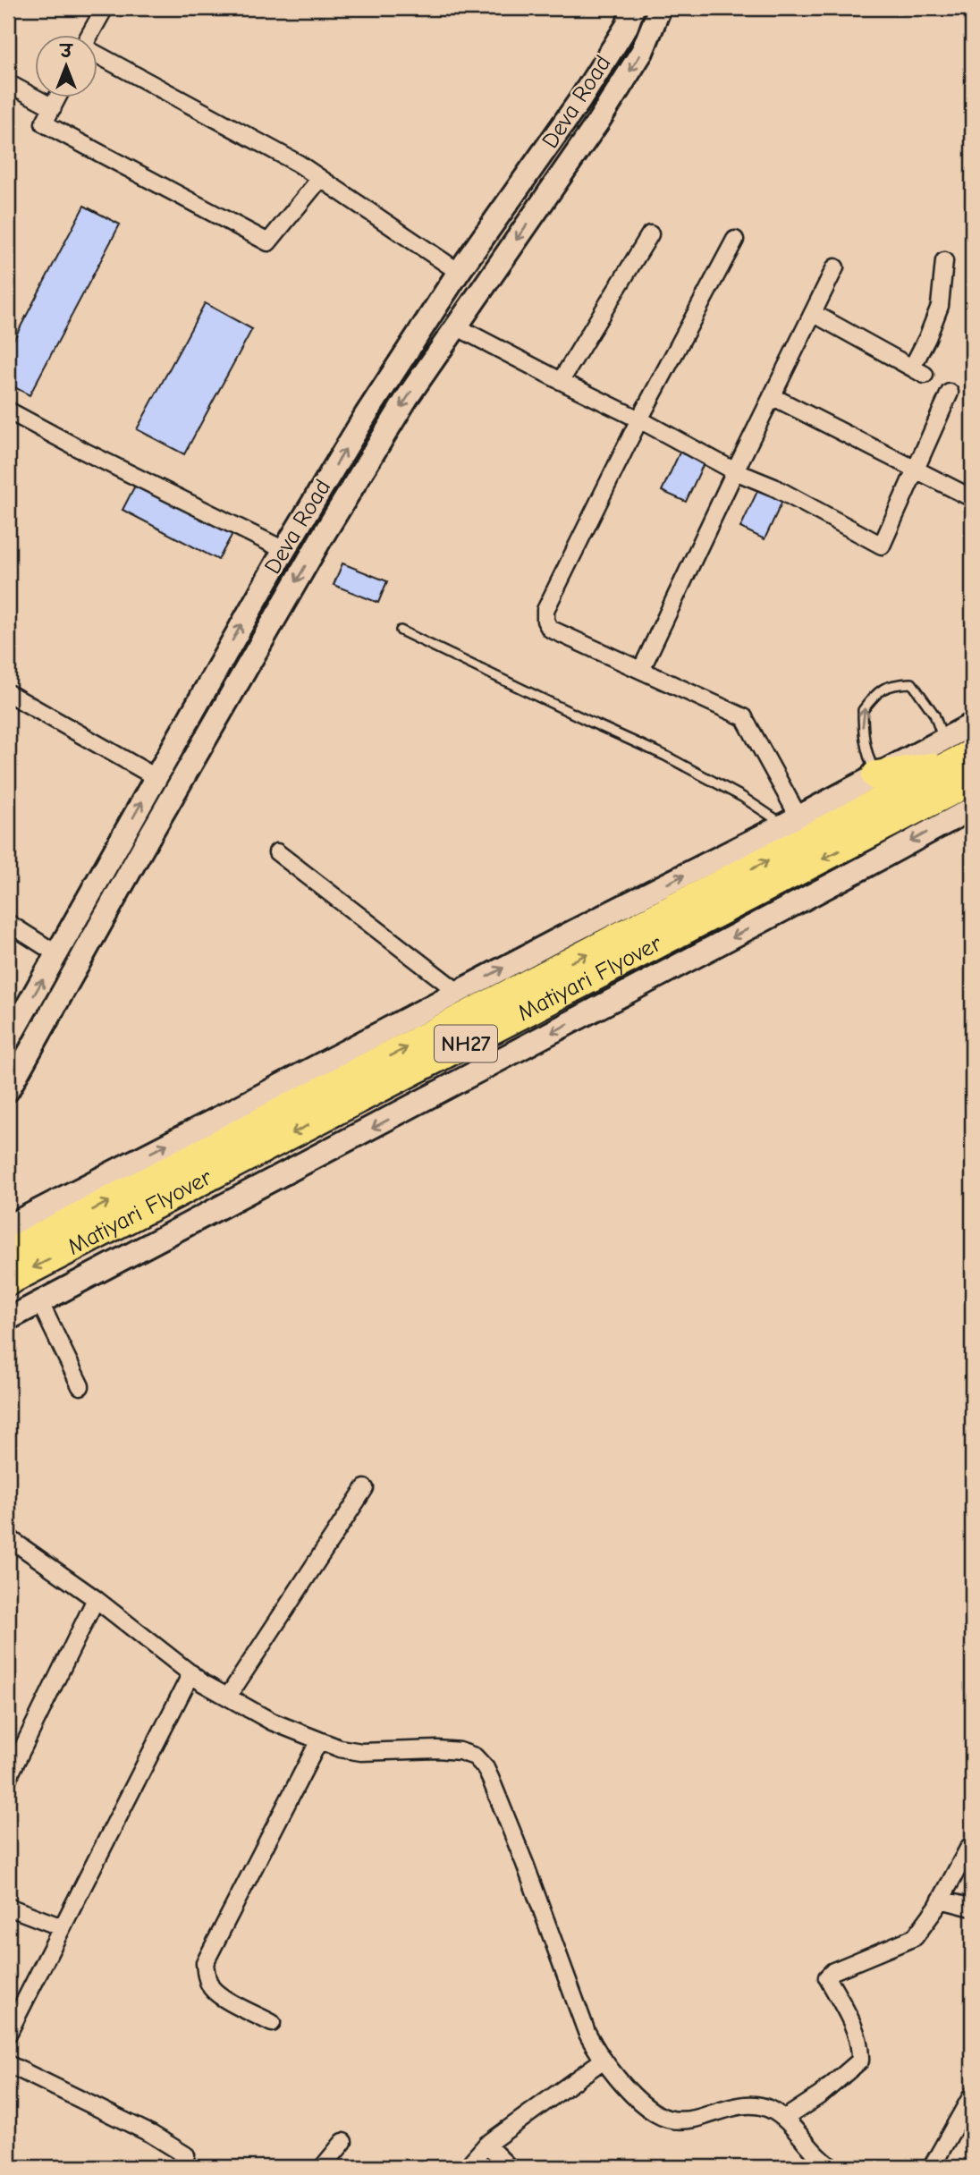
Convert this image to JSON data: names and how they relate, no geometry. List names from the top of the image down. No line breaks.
{"streets":{"highway":["Matiyari Flyover","NH27"],"main road":["Deva Road"]},"north":"top"}
